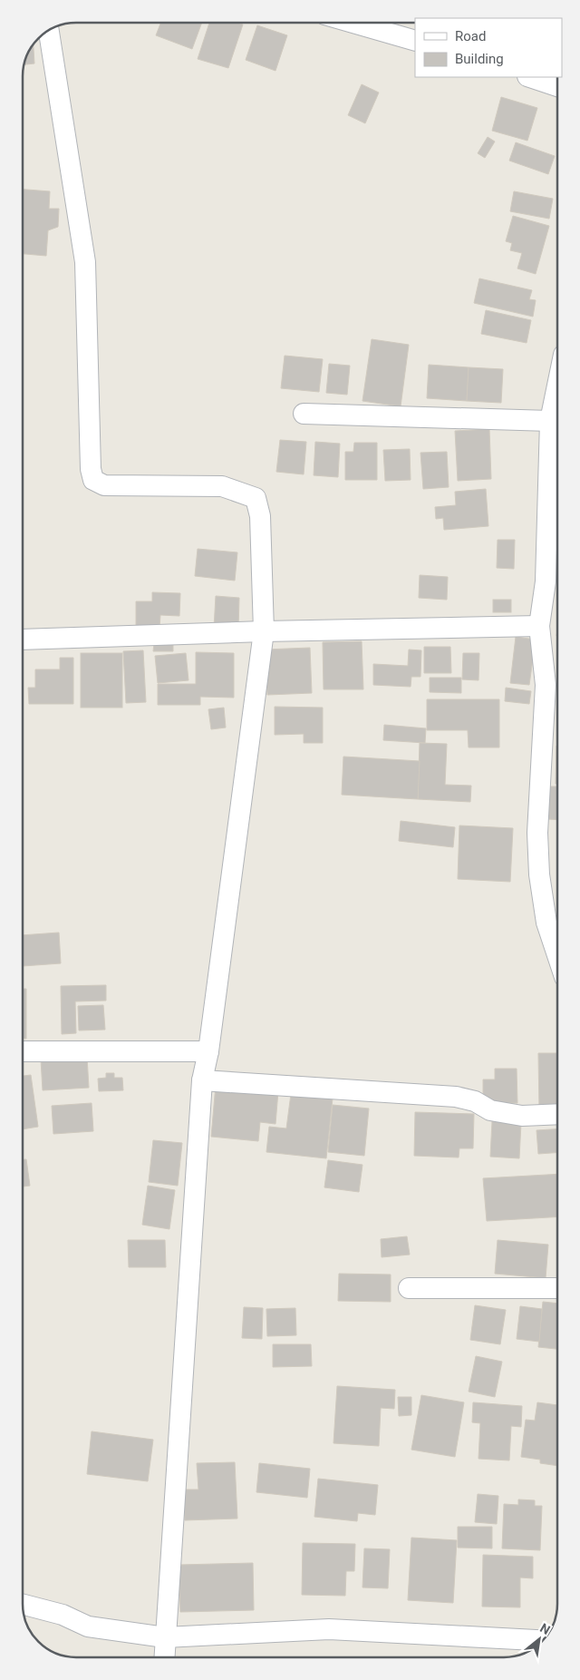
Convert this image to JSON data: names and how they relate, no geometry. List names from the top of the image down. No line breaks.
{"legend":["Road","Building"],"north":"top right"}
